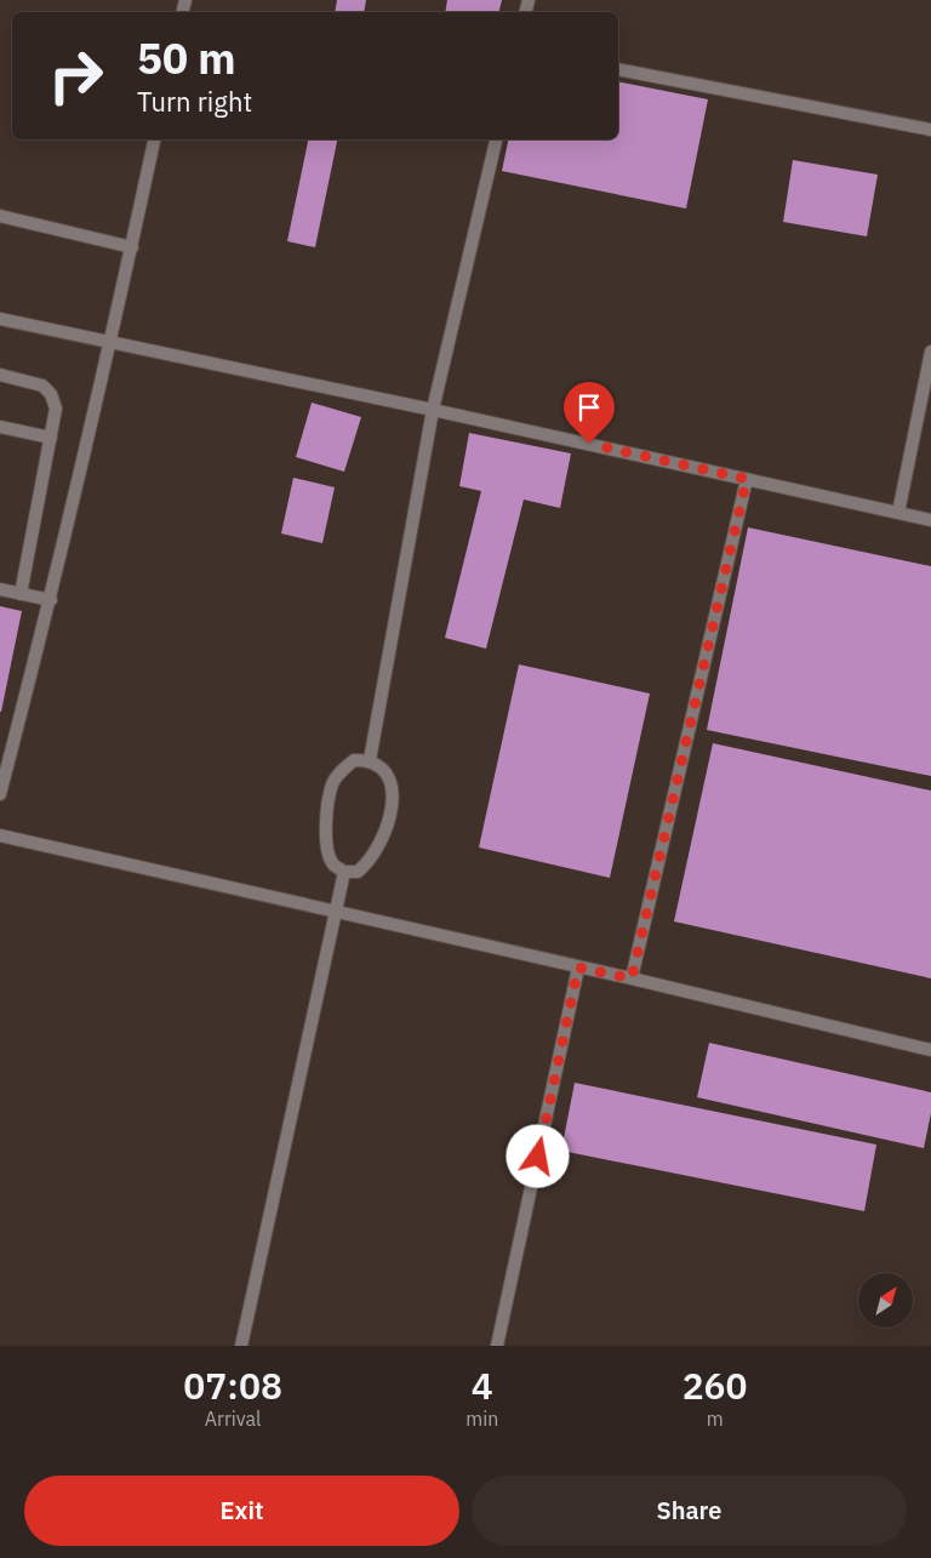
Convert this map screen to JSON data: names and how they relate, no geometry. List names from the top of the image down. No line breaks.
{"north":"top right","page":{"turn":["50 m","Turn right"],"eta":["07:08","Arrival","4","min","260","m"],"buttons":["Exit","Share"]}}
